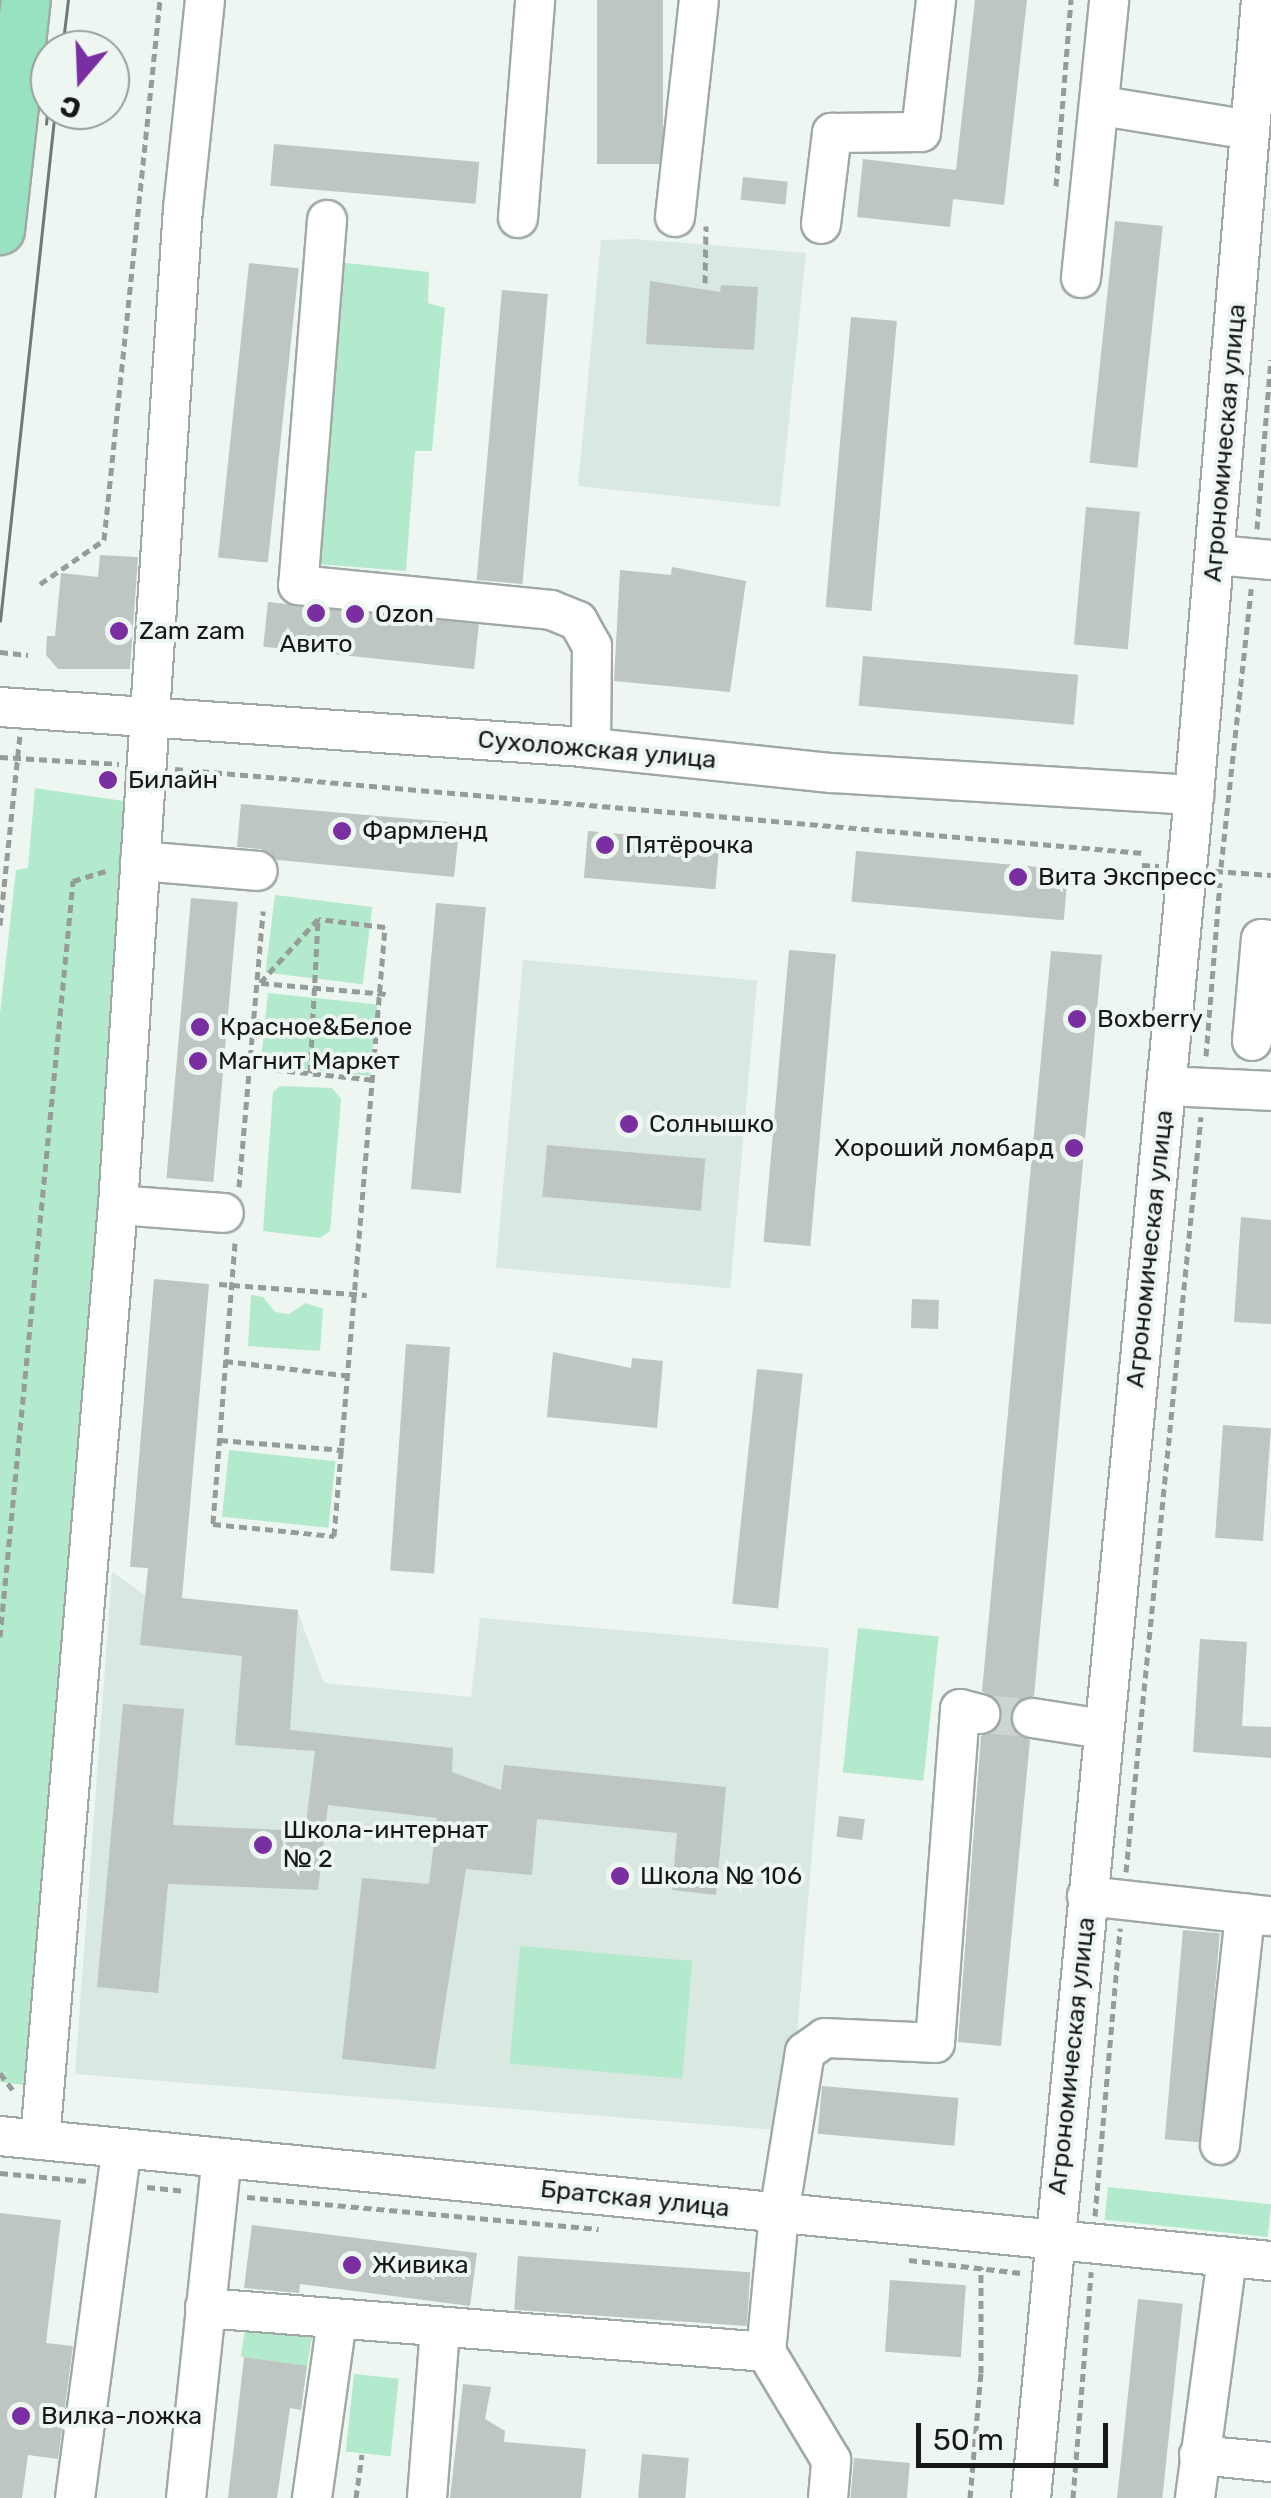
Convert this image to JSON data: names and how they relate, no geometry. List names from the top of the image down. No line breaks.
{"streets":{"street":["Агрономическая улица","Сухоложская улица","Братская улица"]},"crossings":[["Агрономическая улица","Сухоложская улица"],["Агрономическая улица","Братская улица"]],"places":["Авито","Ozon","Zam zam","Билайн","Фармленд","Пятёрочка","Вита Экспресс","Boxberry","Красное&Белое","Магнит Маркет","Солнышко","Хороший ломбард","Школа-интернат № 2","Школа № 106","Живика","Вилка-ложка"],"scale_bar":"50 m","north":"bottom"}
